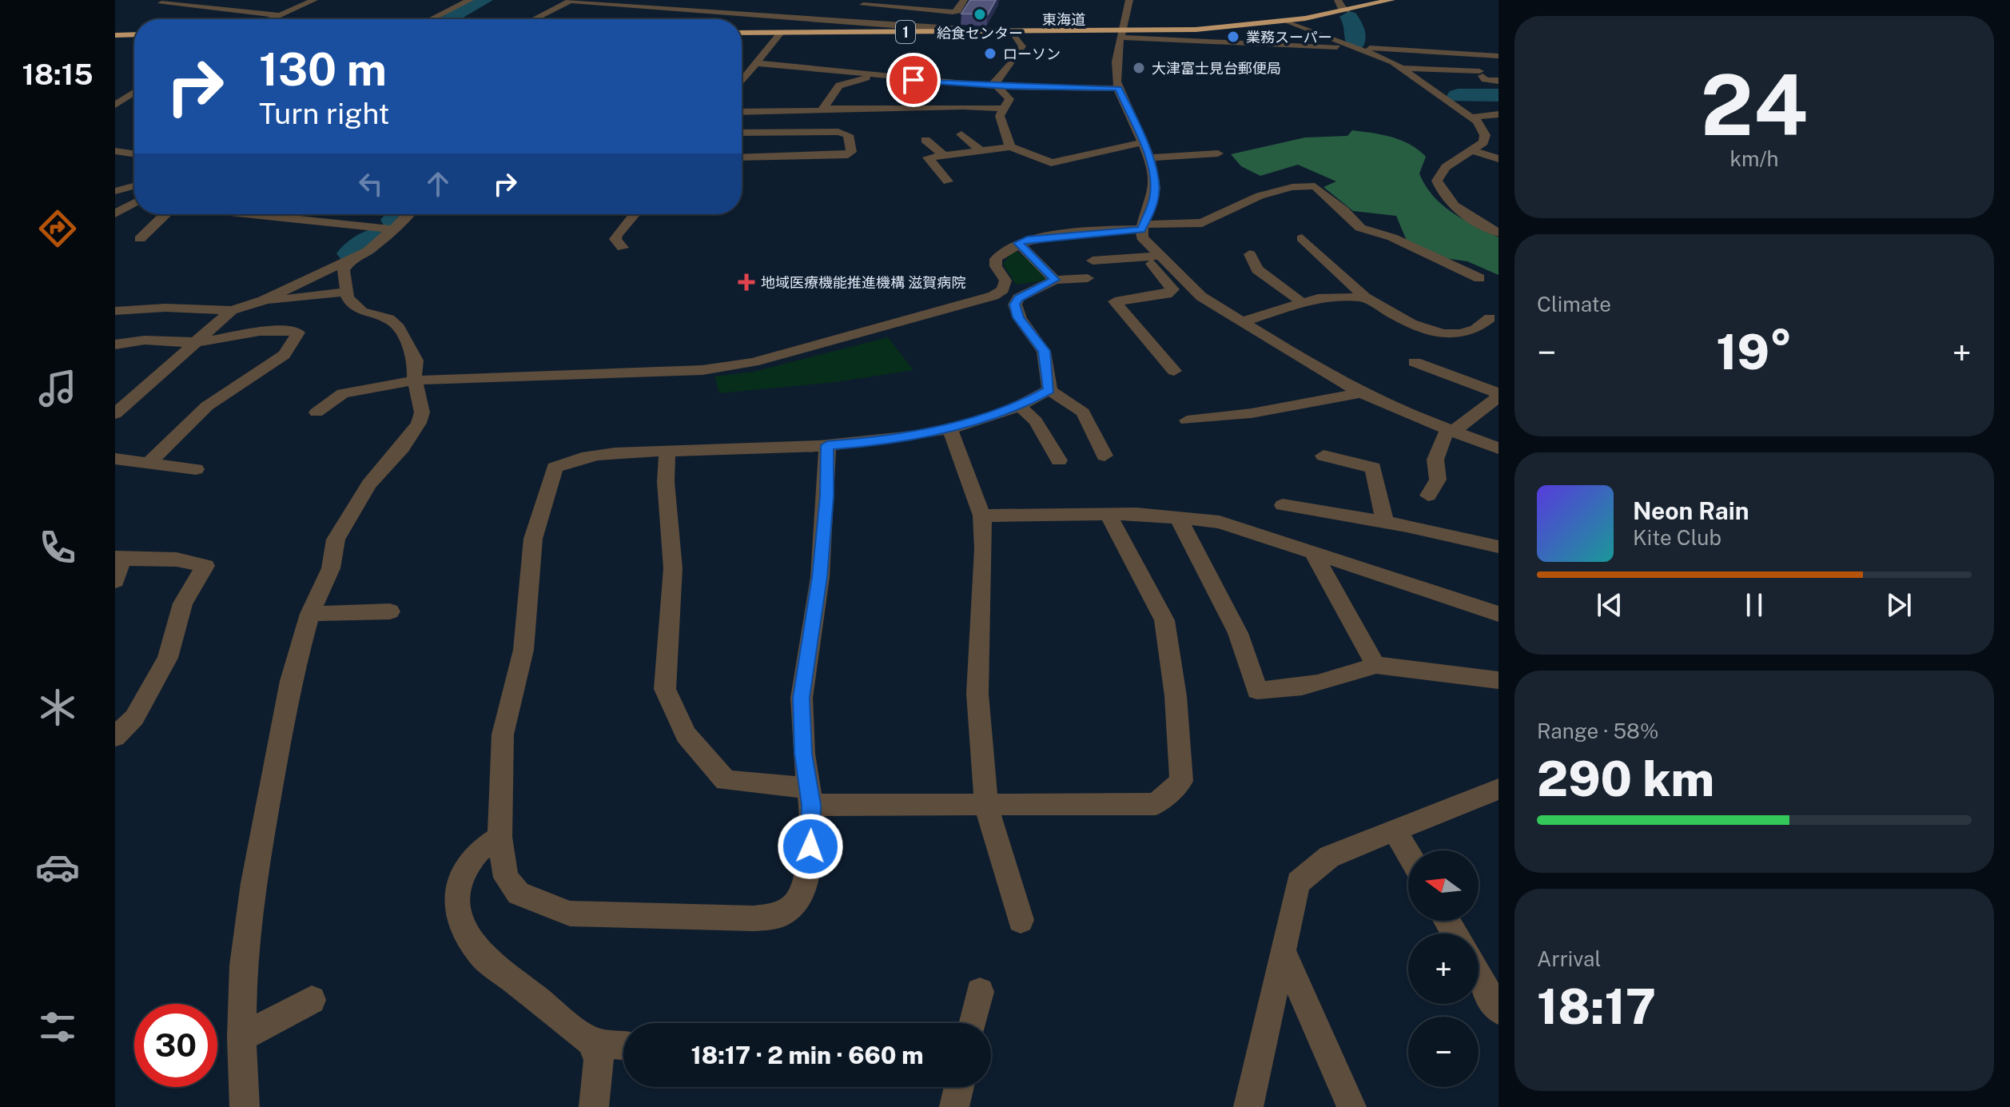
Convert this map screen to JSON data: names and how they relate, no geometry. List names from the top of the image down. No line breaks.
{"streets":{"highway":["東海道","1"]},"places":{"other":["給食センター","業務スーパー","ローソン","大津富士見台郵便局"],"health":["地域医療機能推進機構 滋賀病院"]},"north":"left","page":{"tabs":"18:15","tile":[["24","km/h"],"Climate",["Range · 58%","290 km"],["Arrival","18:17"]],"turn":["130 m","Turn right"],"heat":["−","19°","+"],"song":["Neon Rain","Kite Club"],"map_buttons":["+","−"],"limit":"30","trip":"18:17 · 2 min · 660 m"}}
